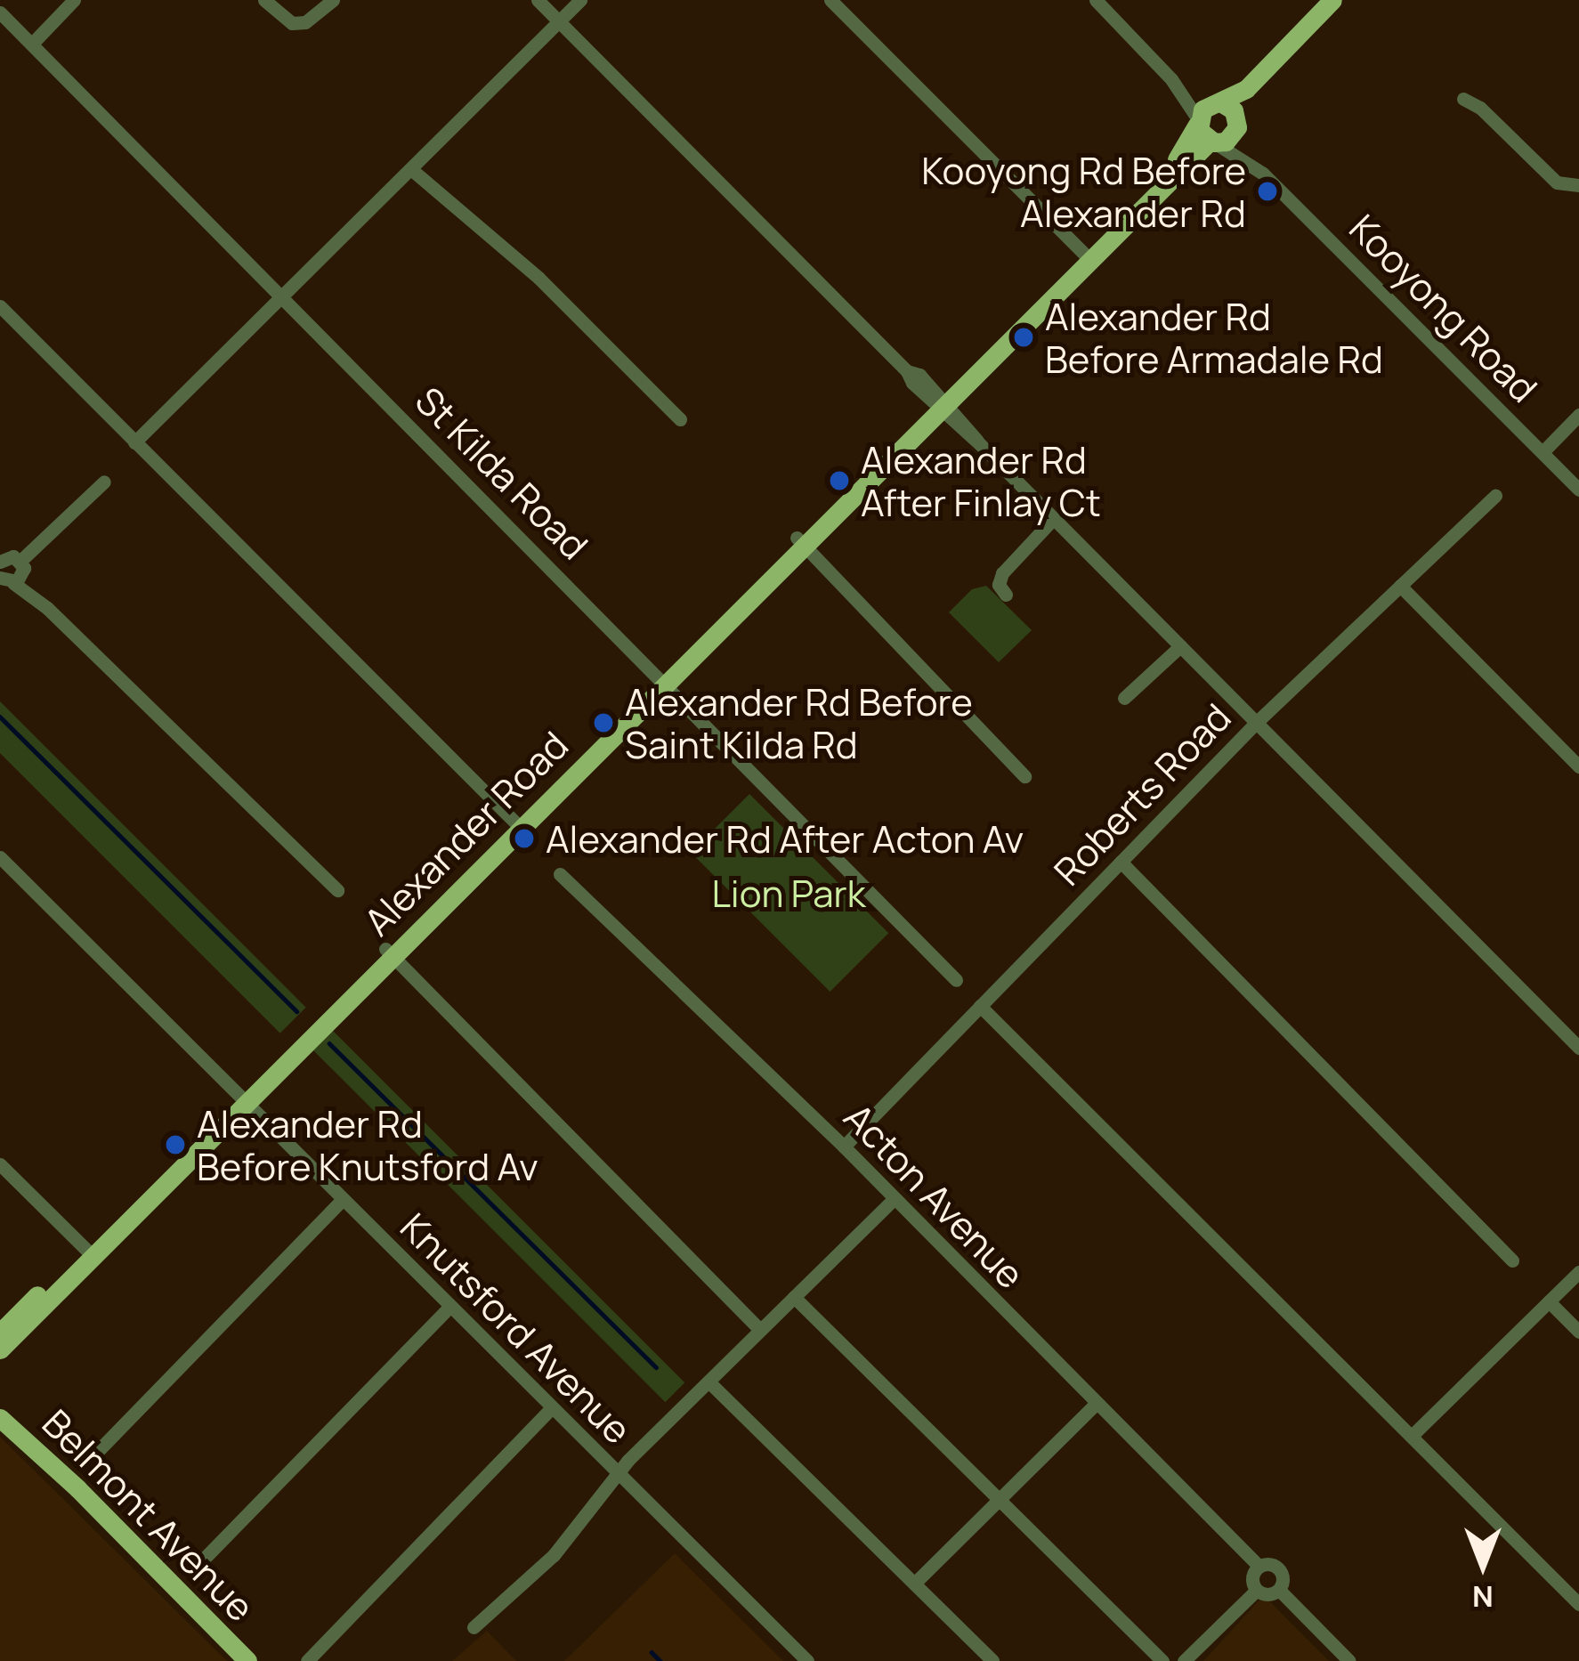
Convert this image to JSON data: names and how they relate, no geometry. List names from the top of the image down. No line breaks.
{"streets":{"main road":["Alexander Road","Belmont Avenue"],"street":["Kooyong Road","St Kilda Road","Roberts Road","Acton Avenue","Knutsford Avenue"]},"crossings":[["Kooyong Road","Alexander Road"],["St Kilda Road","Alexander Road"],["Roberts Road","Acton Avenue"],["Alexander Road","Knutsford Avenue"]],"parks":["Lion Park"],"places":["Kooyong Rd Before Alexander Rd","Alexander Rd Before Armadale Rd","Alexander Rd After Finlay Ct","Alexander Rd Before Saint Kilda Rd","Alexander Rd After Acton Av","Alexander Rd Before Knutsford Av"],"north":"bottom"}
